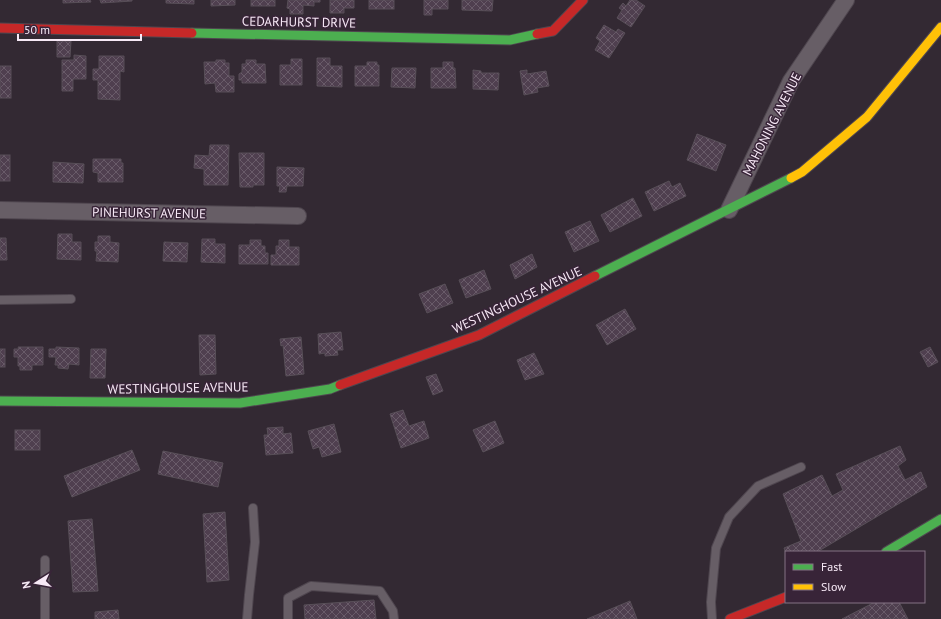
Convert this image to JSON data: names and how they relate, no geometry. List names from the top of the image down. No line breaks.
{"streets":{"main road":["CEDARHURST DRIVE","WESTINGHOUSE AVENUE"],"street":["MAHONING AVENUE","PINEHURST AVENUE"]},"crossings":[["MAHONING AVENUE","WESTINGHOUSE AVENUE"]],"legend":["Fast","Slow"],"scale_bar":"50 m","north":"left"}
